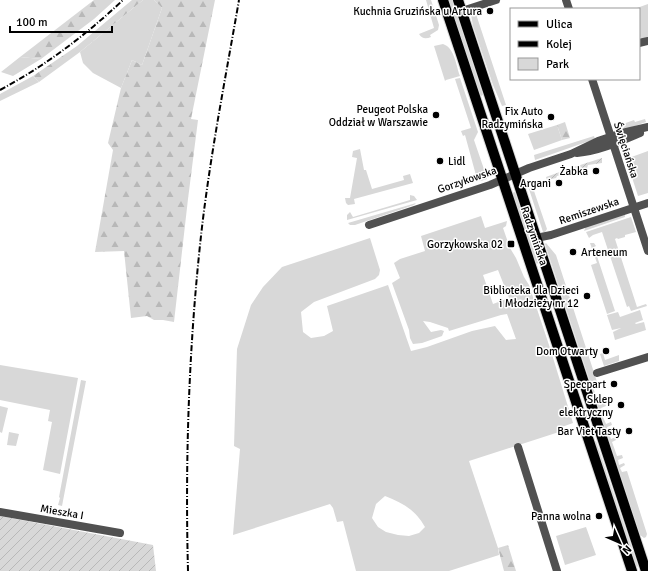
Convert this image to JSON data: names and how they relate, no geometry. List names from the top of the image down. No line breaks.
{"streets":{"main road":["Radzymińska"],"street":["Święciańska","Gorzykowska","Remiszewska","Mieszka I"]},"crossings":[["Święciańska","Gorzykowska"],["Święciańska","Remiszewska"],["Gorzykowska","Radzymińska"],["Remiszewska","Radzymińska"]],"places":{"other":["Kuchnia Gruzińska u Artura","Peugeot Polska Oddział w Warszawie","Fix Auto Radzymińska","Lidl","Żabka","Argani","Arteneum","Biblioteka dla Dzieci i Młodzieży nr 12","Dom Otwarty","Specpart","Sklep elektryczny","Bar Viet Tasty","Panna wolna"],"transit":["Gorzykowska 02"]},"legend":["Ulica","Kolej","Park"],"scale_bar":"100 m","north":"bottom right"}
